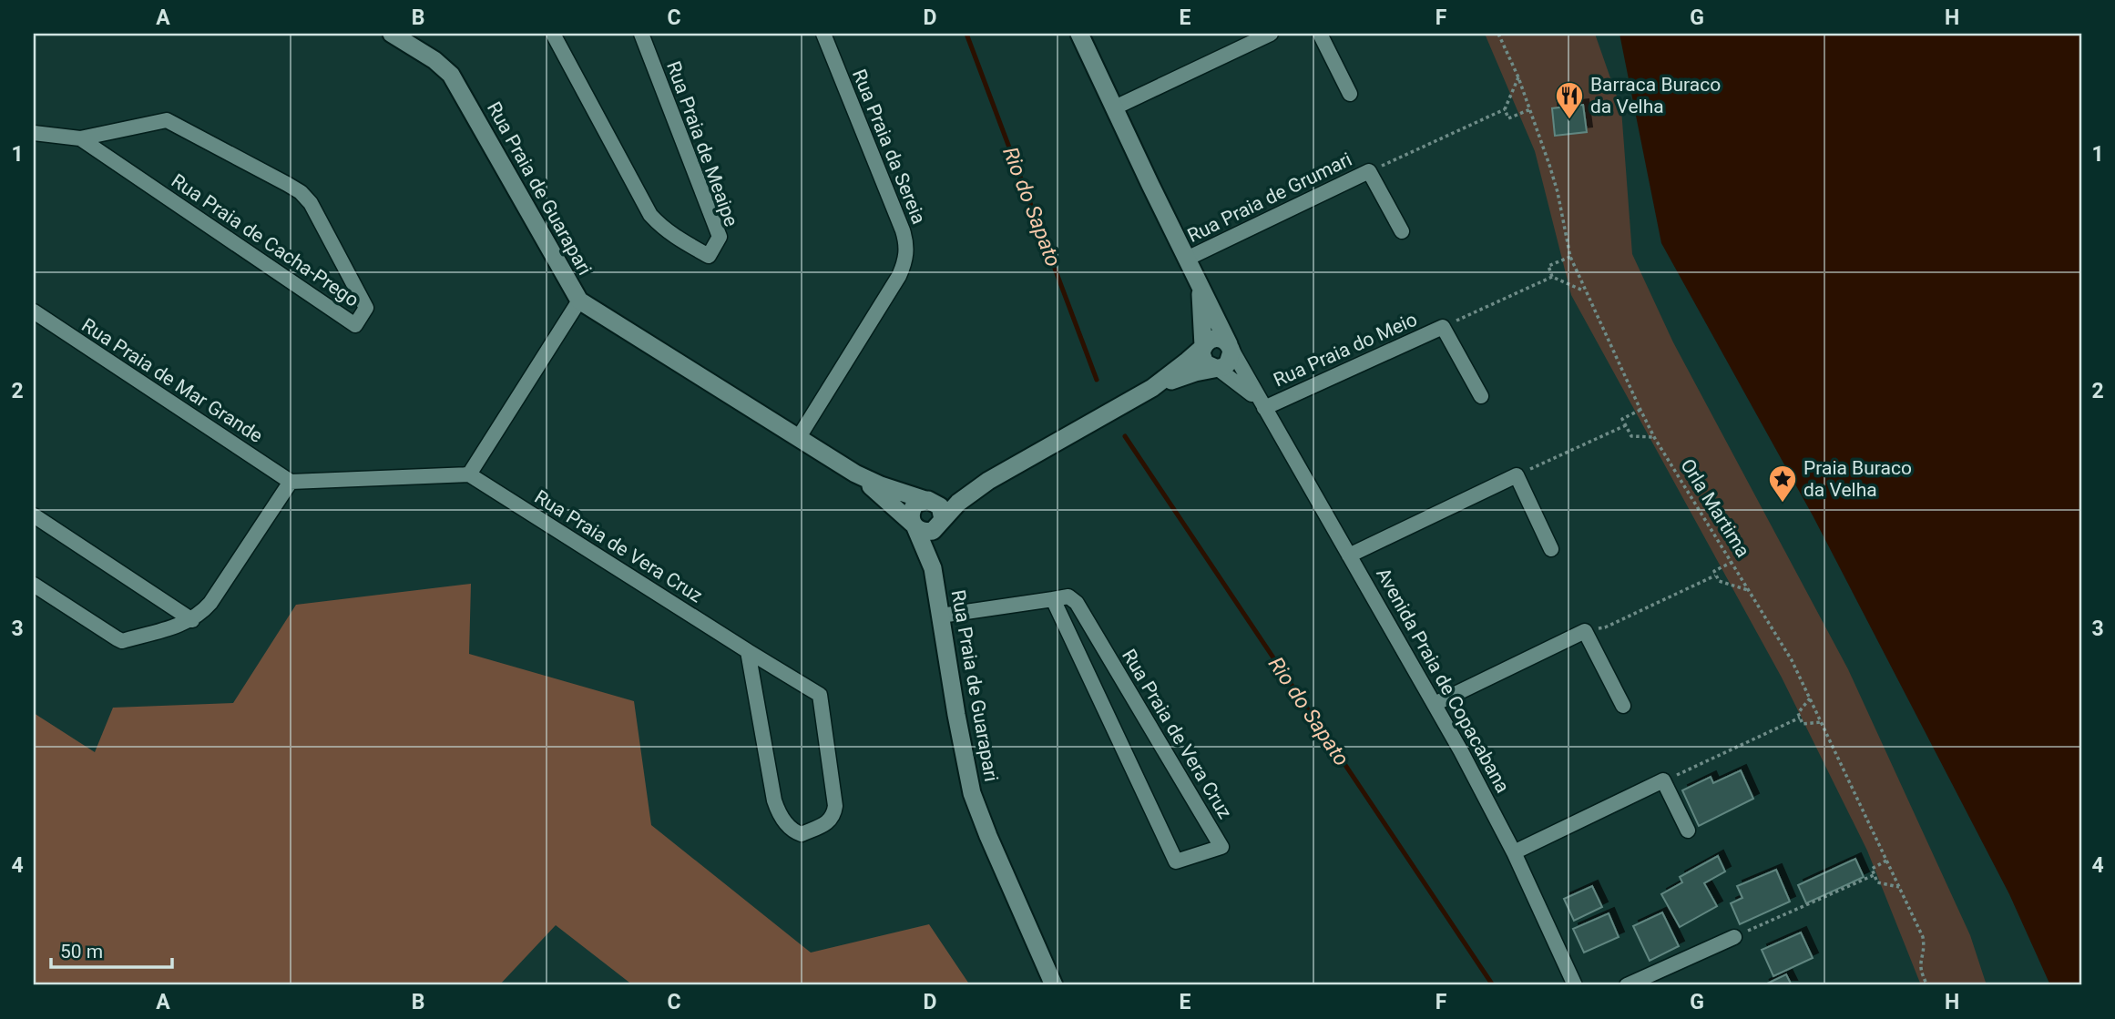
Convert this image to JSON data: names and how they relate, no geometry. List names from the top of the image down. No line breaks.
{"streets":{"street":["Rua Praia de Meaipe","Rua Praia da Sereia","Rua Praia de Guarapari","Rua Praia de Grumari","Rua Praia de Cacha-Prego","Rua Praia do Meio","Rua Praia de Mar Grande","Rua Praia de Vera Cruz","Avenida Praia de Copacabana"],"path":["Orla Martima"]},"crossings":[["Rua Praia da Sereia","Rua Praia de Guarapari"],["Rua Praia de Guarapari","Rua Praia de Vera Cruz"],["Rua Praia de Grumari","Avenida Praia de Copacabana"],["Rua Praia do Meio","Avenida Praia de Copacabana"]],"water":["Rio do Sapato"],"places":{"restaurant":["Barraca Buraco da Velha"],"place":["Praia Buraco da Velha"]},"scale_bar":"50 m","grid":{"columns":["A","B","C","D","E","F","G","H"],"rows":["1","2","3","4"]}}
